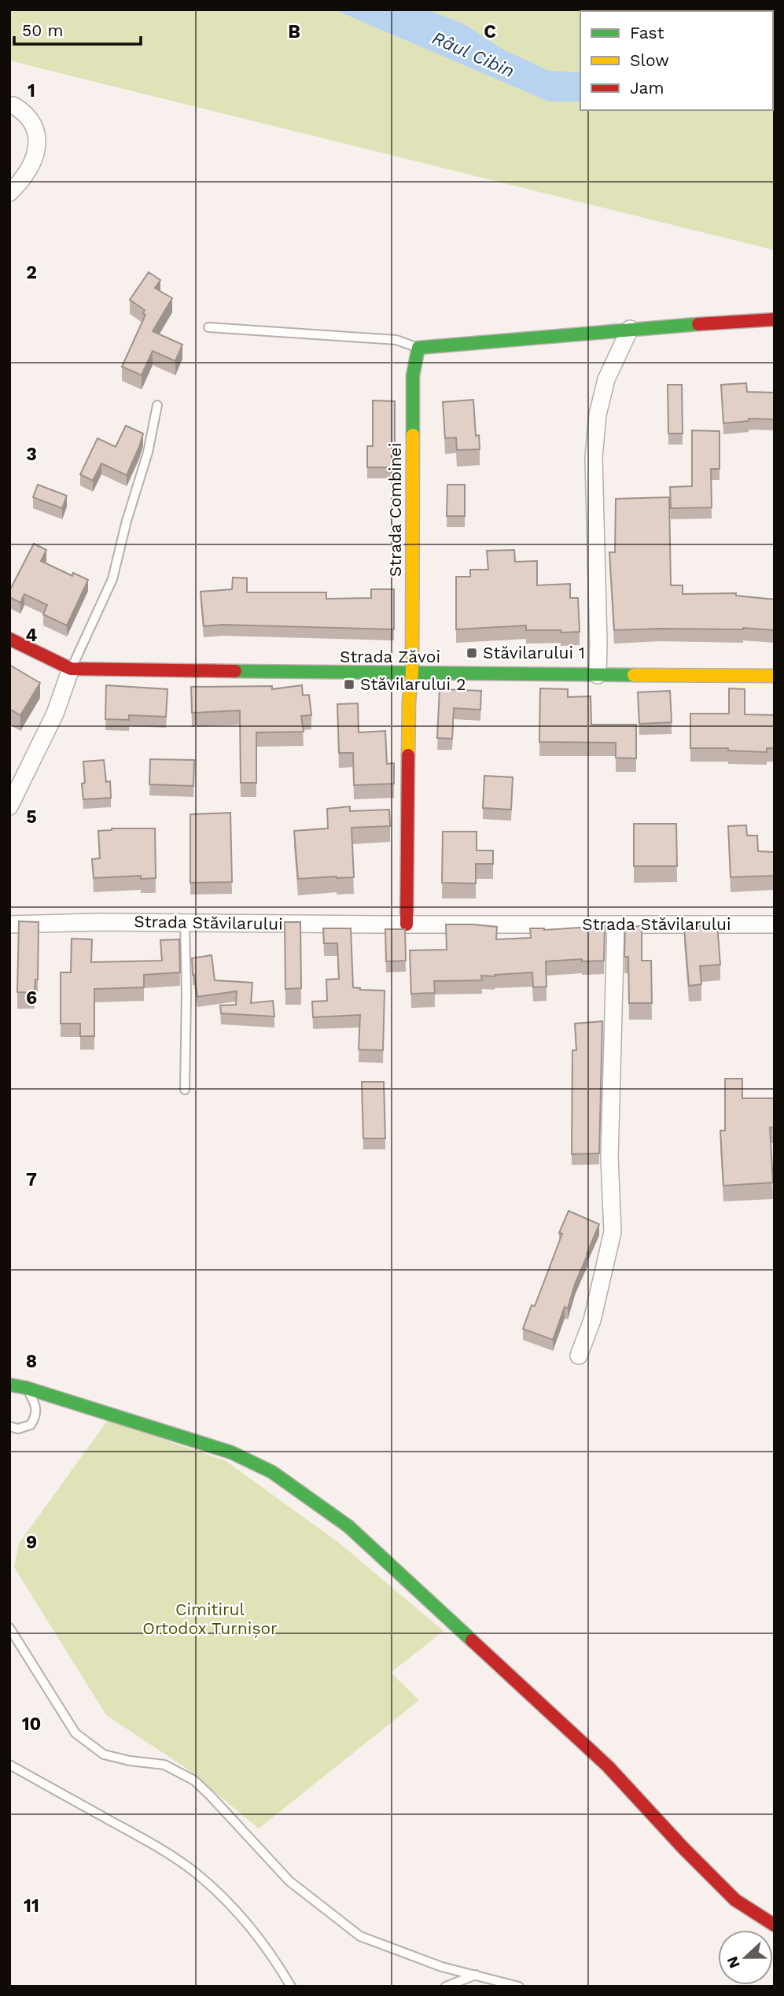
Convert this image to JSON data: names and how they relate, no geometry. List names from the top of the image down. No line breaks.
{"streets":{"street":["Strada Combinei","Strada Zăvoi","Strada Stăvilarului"]},"crossings":[["Strada Combinei","Strada Zăvoi"]],"water":["Râul Cibin"],"parks":["Cimitirul Ortodox Turnișor"],"places":{"transit":["Stăvilarului 1","Stăvilarului 2"]},"legend":["Fast","Slow","Jam"],"scale_bar":"50 m","north":"left","grid":{"columns":["B","C"],"rows":["1","2","3","4","5","6","7","8","9","10","11"]}}
